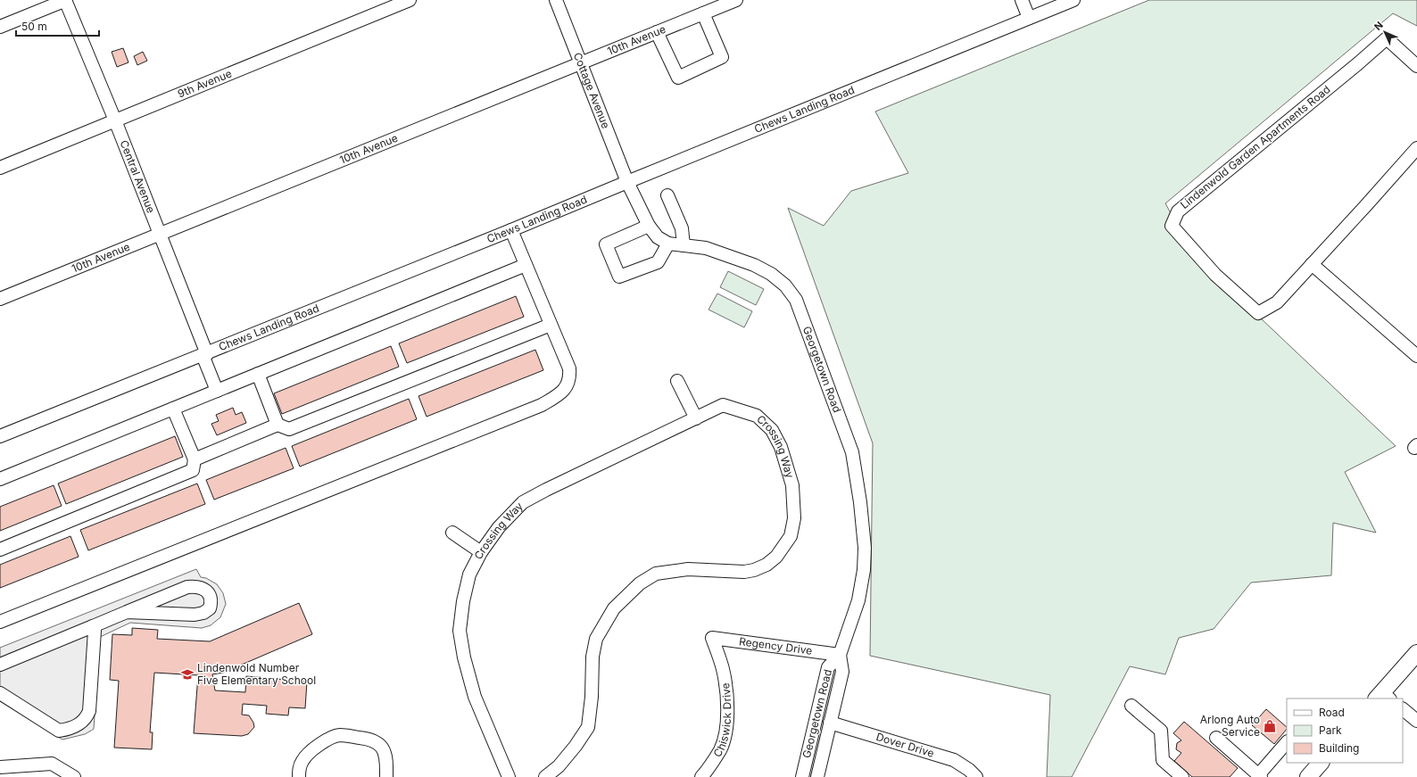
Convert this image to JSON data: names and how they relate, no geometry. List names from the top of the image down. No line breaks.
{"streets":{"street":["10th Avenue","9th Avenue","Cottage Avenue","Chews Landing Road","Lindenwold Garden Apartments Road","Central Avenue","Georgetown Road","Crossing Way","Regency Drive","Chiswick Drive","Dover Drive"]},"crossings":[["10th Avenue","Cottage Avenue"],["10th Avenue","Central Avenue"],["9th Avenue","Central Avenue"],["Cottage Avenue","Chews Landing Road"],["Cottage Avenue","Georgetown Road"],["Chews Landing Road","Central Avenue"],["Chews Landing Road","Georgetown Road"],["Georgetown Road","Regency Drive"],["Georgetown Road","Dover Drive"],["Regency Drive","Chiswick Drive"]],"places":{"school or university":["Lindenwold Number Five Elementary School"],"shop":["Arlong Auto Service"]},"legend":["Road","Park","Building"],"scale_bar":"50 m","north":"top left"}
